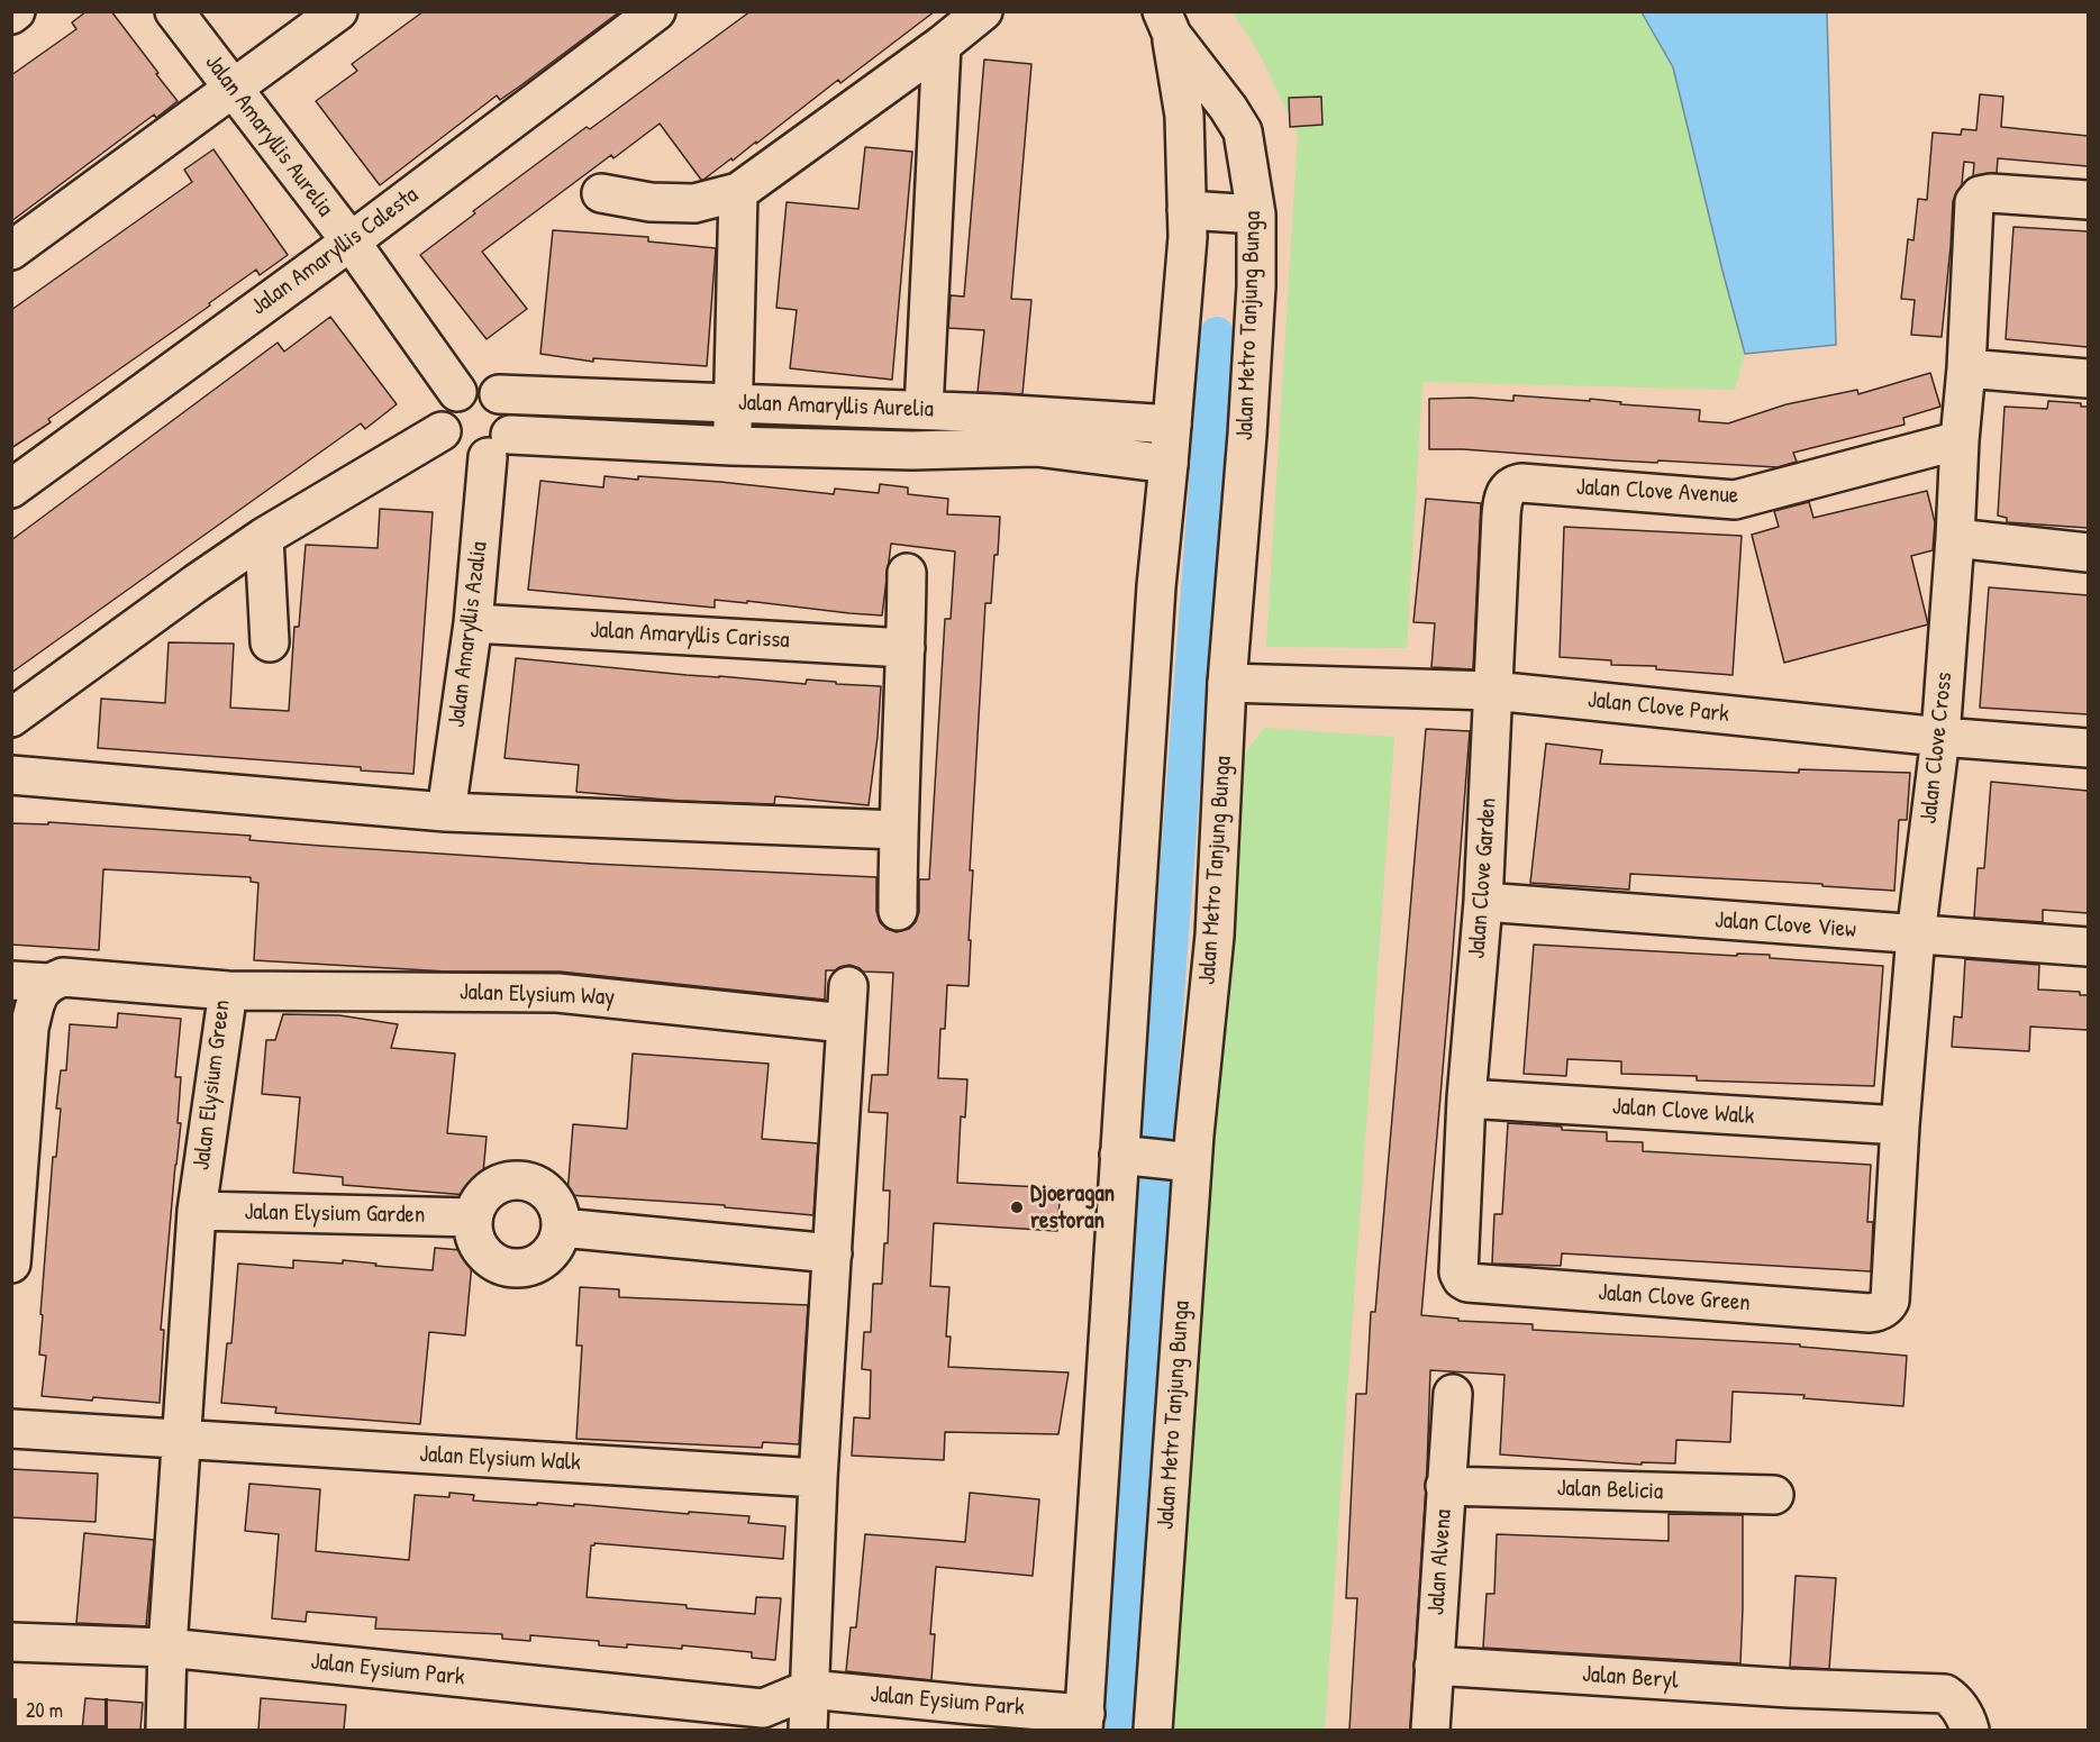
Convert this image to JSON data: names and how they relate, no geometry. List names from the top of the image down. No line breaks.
{"streets":{"street":["Jalan Amaryllis Aurelia","Jalan Amaryllis Calesta","Jalan Metro Tanjung Bunga","Jalan Clove Avenue","Jalan Amaryllis Azalia","Jalan Amaryllis Carissa","Jalan Clove Park","Jalan Clove Cross","Jalan Clove Garden","Jalan Clove View","Jalan Elysium Way","Jalan Elysium Green","Jalan Clove Walk","Jalan Elysium Garden","Jalan Clove Green","Jalan Elysium Walk","Jalan Belicia","Jalan Alvena","Jalan Eysium Park","Jalan Beryl"]},"crossings":[["Jalan Amaryllis Aurelia","Jalan Amaryllis Calesta"],["Jalan Amaryllis Aurelia","Jalan Metro Tanjung Bunga"],["Jalan Amaryllis Aurelia","Jalan Amaryllis Azalia"],["Jalan Metro Tanjung Bunga","Jalan Clove Park"],["Jalan Metro Tanjung Bunga","Jalan Eysium Park"],["Jalan Clove Avenue","Jalan Clove Cross"],["Jalan Clove Avenue","Jalan Clove Garden"],["Jalan Amaryllis Azalia","Jalan Amaryllis Carissa"],["Jalan Clove Park","Jalan Clove Cross"],["Jalan Clove Park","Jalan Clove Garden"],["Jalan Clove Cross","Jalan Clove View"],["Jalan Clove Cross","Jalan Clove Walk"],["Jalan Clove Cross","Jalan Clove Green"],["Jalan Clove Garden","Jalan Clove View"],["Jalan Clove Garden","Jalan Clove Walk"],["Jalan Clove Garden","Jalan Clove Green"],["Jalan Elysium Way","Jalan Elysium Green"],["Jalan Elysium Green","Jalan Elysium Garden"],["Jalan Elysium Green","Jalan Elysium Walk"],["Jalan Elysium Green","Jalan Eysium Park"],["Jalan Belicia","Jalan Alvena"],["Jalan Alvena","Jalan Beryl"]],"places":["Djoeragan restoran"],"scale_bar":"20 m"}
